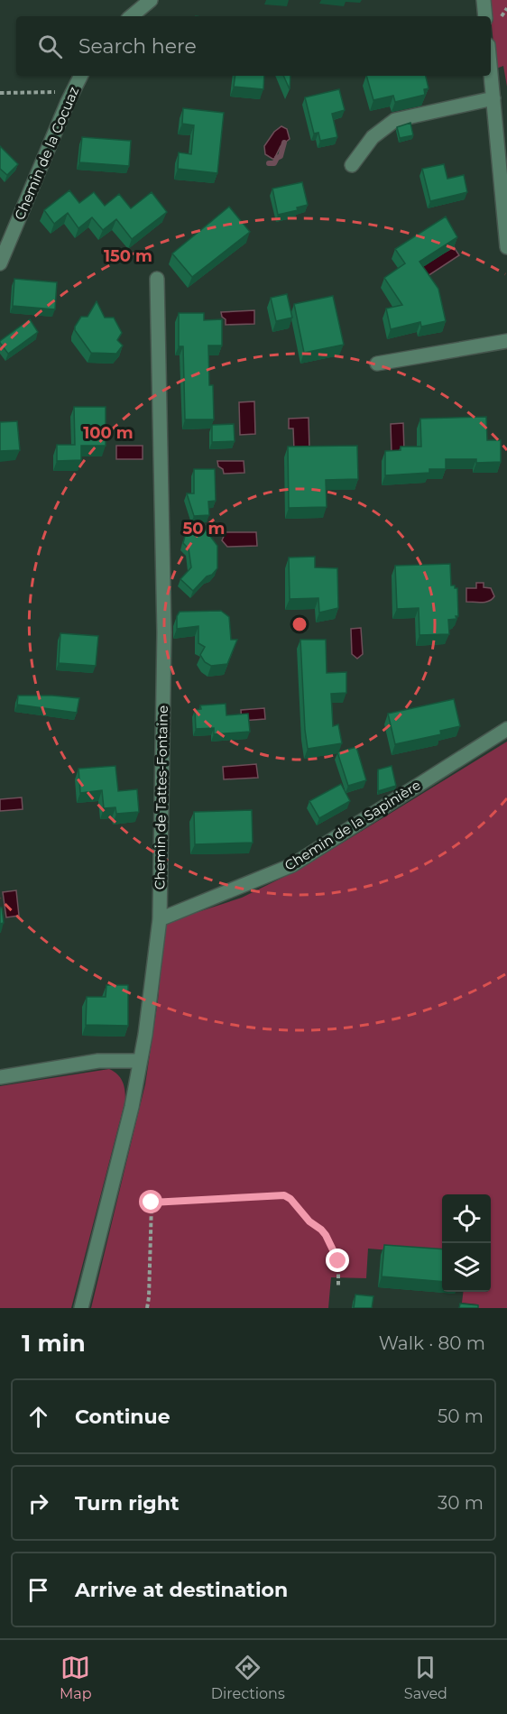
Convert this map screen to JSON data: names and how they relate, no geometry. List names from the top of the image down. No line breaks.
{"streets":{"street":["Chemin de la Cocuaz","Chemin de Tattes-Fontaine","Chemin de la Sapinière"]},"crossings":[["Chemin de Tattes-Fontaine","Chemin de la Sapinière"]],"page":{"search":"Search here","heading":["1 min","Walk · 80 m"],"list":[["Continue","50 m"],["Turn right","30 m"],"Arrive at destination"],"nav":["Map","Directions","Saved"]},"rings":["150 m","100 m","50 m"]}
